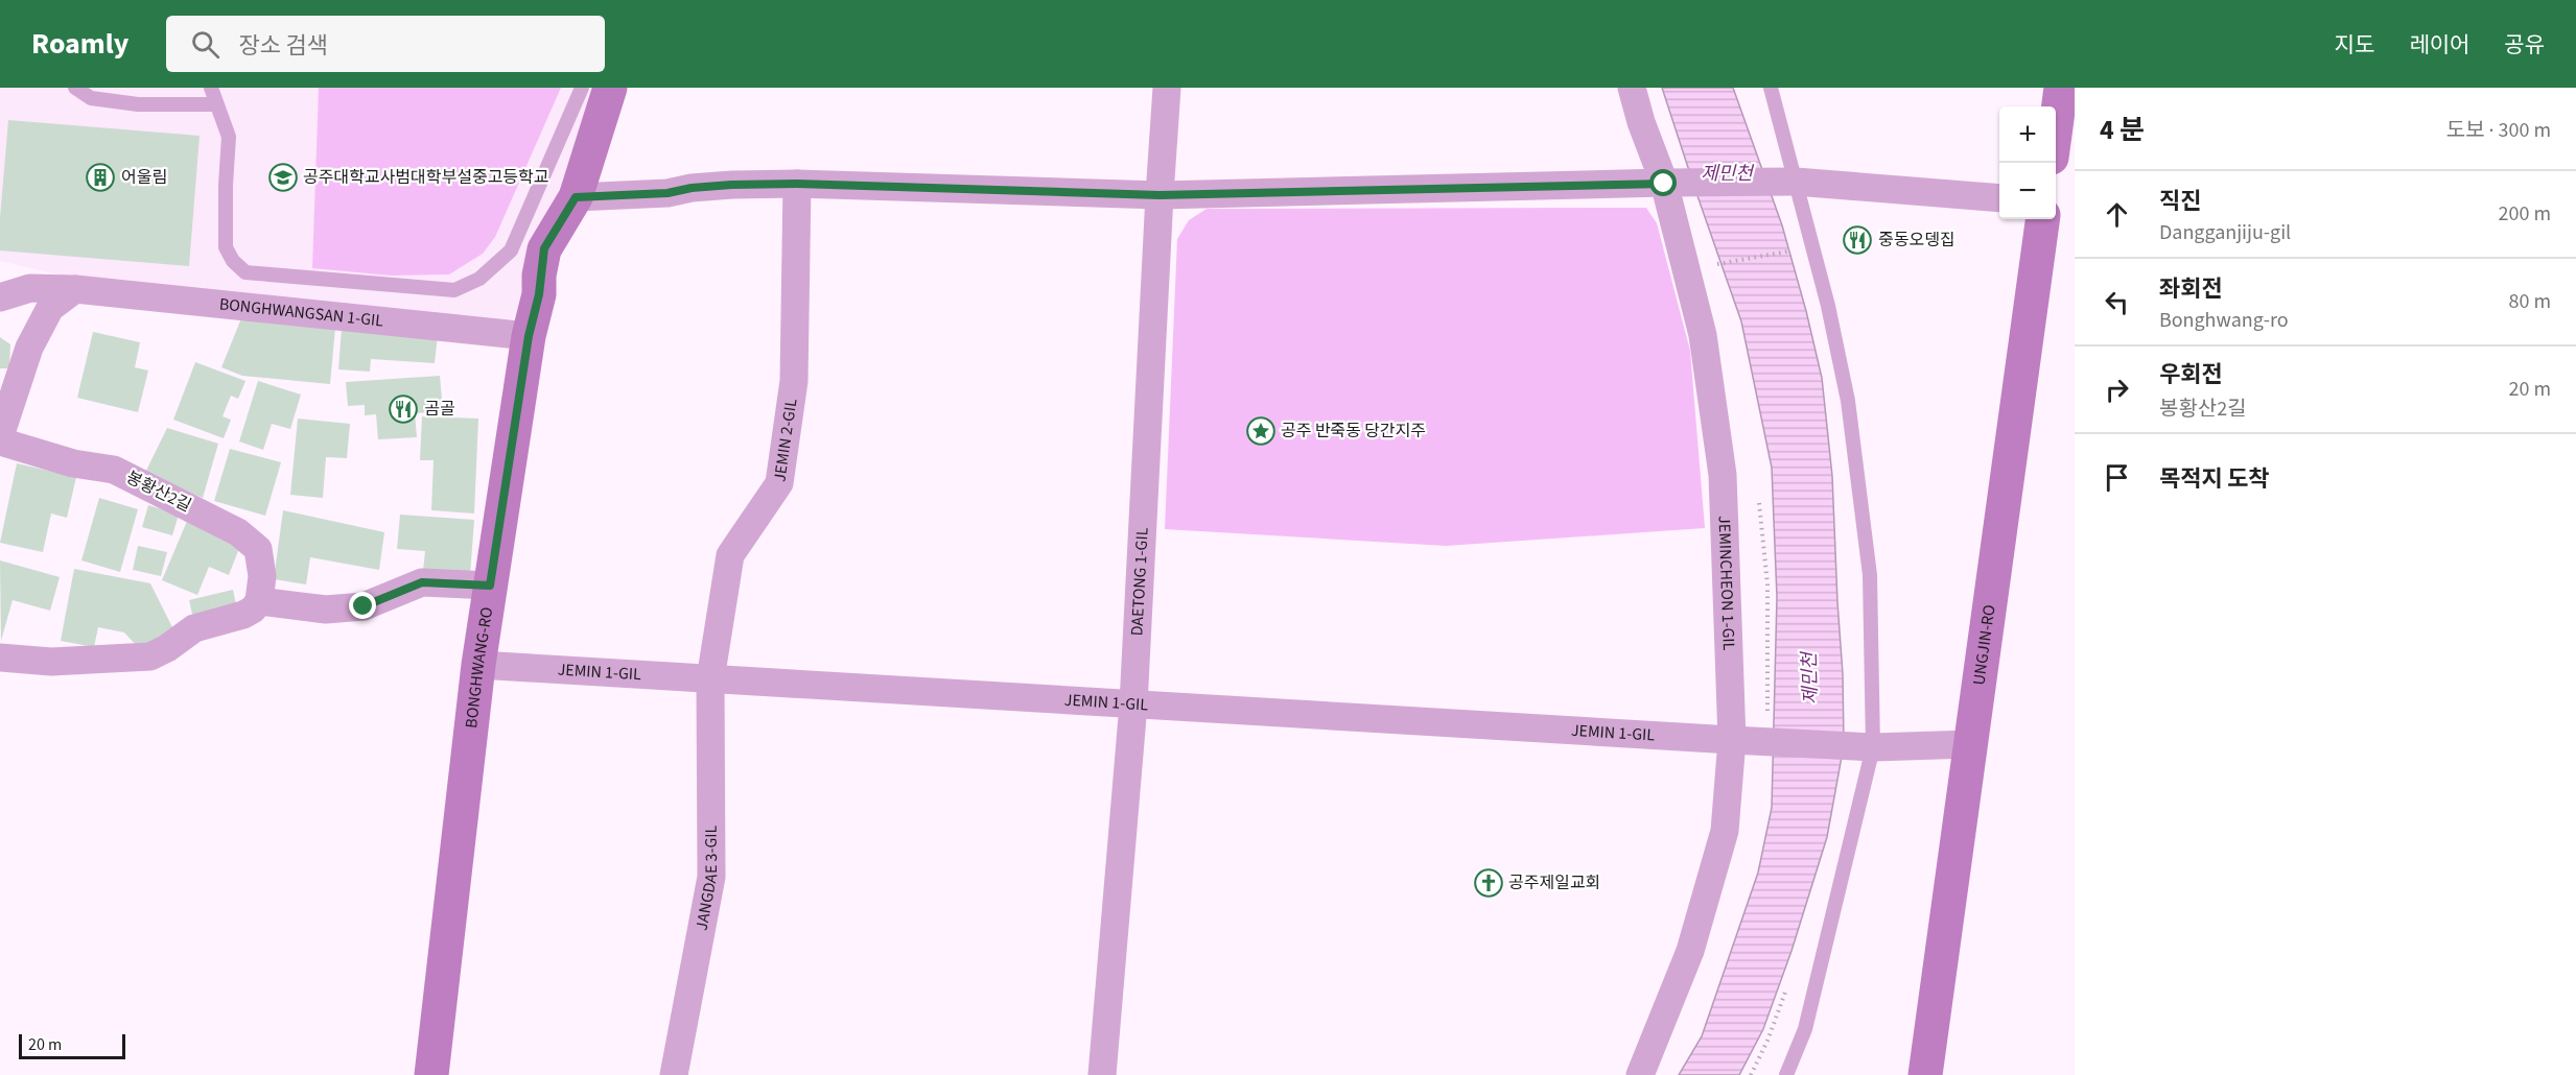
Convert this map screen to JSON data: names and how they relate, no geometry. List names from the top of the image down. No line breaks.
{"streets":{"main road":["UNGJIN-RO","BONGHWANG-RO"],"street":["BONGHWANGSAN 1-GIL","JEMIN 2-GIL","봉황산2길","DAETONG 1-GIL","JEMINCHEON 1-GIL","JEMIN 1-GIL","JANGDAE 3-GIL"]},"crossings":[["BONGHWANGSAN 1-GIL","BONGHWANG-RO"],["JEMIN 2-GIL","JEMIN 1-GIL"],["JEMIN 2-GIL","JANGDAE 3-GIL"],["DAETONG 1-GIL","JEMIN 1-GIL"],["JEMINCHEON 1-GIL","JEMIN 1-GIL"],["BONGHWANG-RO","JEMIN 1-GIL"],["JEMIN 1-GIL","JANGDAE 3-GIL"]],"water":["제민천"],"places":{"building":["어울림"],"school or university":["공주대학교사범대학부설중고등학교"],"restaurant":["중동오뎅집","곰골"],"place":["공주 반죽동 당간지주"],"church":["공주제일교회"]},"scale_bar":"20 m","page":{"header":"Roamly","search":"장소 검색","nav":["지도","레이어","공유"],"heading":["4 분","도보 · 300 m"],"map_buttons":["+","−"],"list":[["직진","Dangganjiju-gil","200 m"],["좌회전","Bonghwang-ro","80 m"],["우회전","봉황산2길","20 m"],"목적지 도착"],"scale":"20 m"}}
